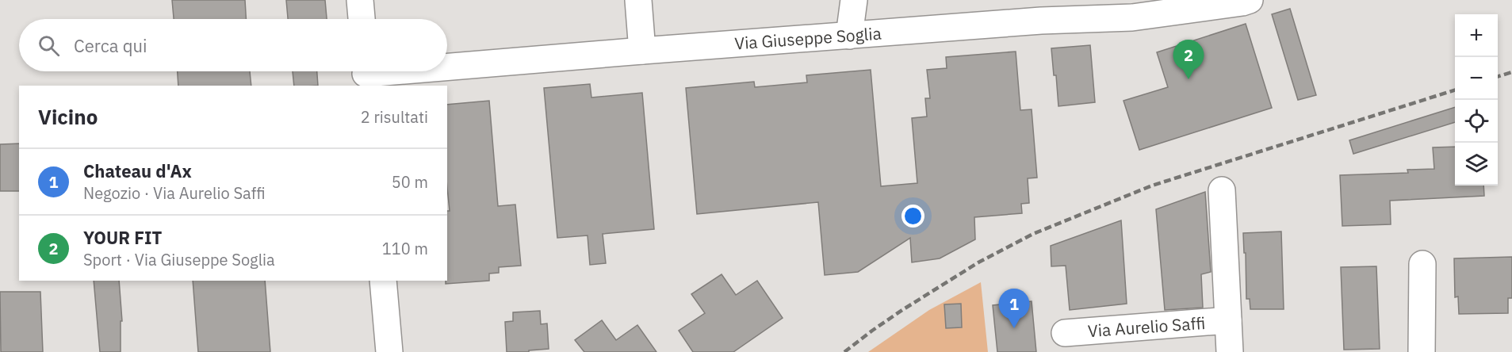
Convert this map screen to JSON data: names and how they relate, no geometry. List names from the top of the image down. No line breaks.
{"streets":{"street":["Via Giuseppe Soglia","Via Aurelio Saffi"]},"page":{"map_buttons":["+","−"],"search":"Cerca qui","pins":["2","1"],"heading":["Vicino","2 risultati"],"list":[{"mark":"1","name":"Chateau d'Ax","note":"Negozio · Via Aurelio Saffi","value":"50 m"},{"mark":"2","name":"YOUR FIT","note":"Sport · Via Giuseppe Soglia","value":"110 m"}]}}
